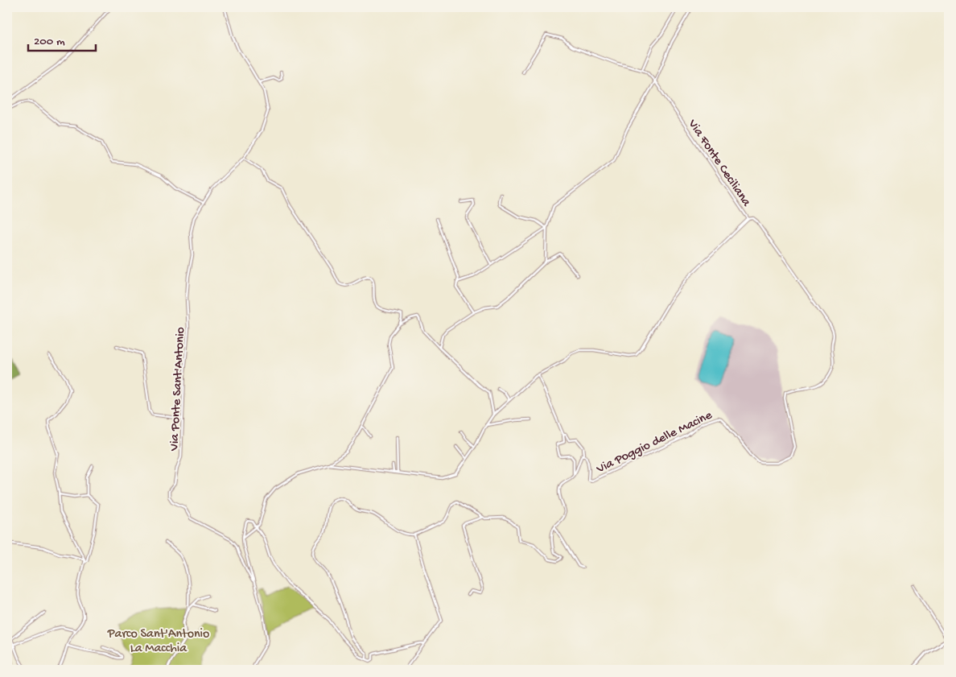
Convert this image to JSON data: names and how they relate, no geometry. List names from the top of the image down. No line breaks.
{"streets":{"street":["Via Fonte Ceciliana","Via Ponte Sant'Antonio","Via Poggio delle Macine"]},"crossings":[["Via Fonte Ceciliana","Via Poggio delle Macine"]],"parks":["Parco Sant'Antonio La Macchia"],"scale_bar":"200 m"}
